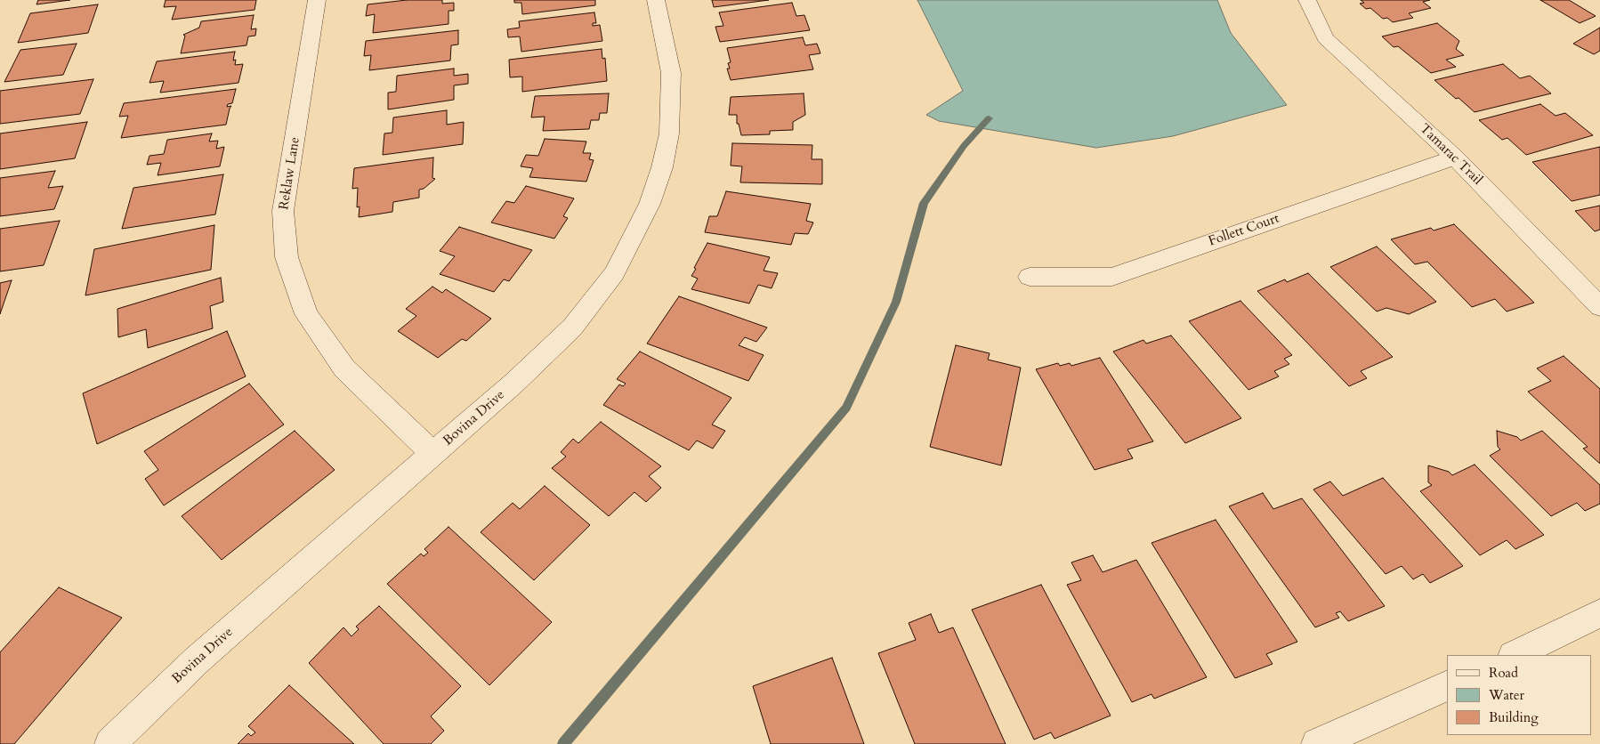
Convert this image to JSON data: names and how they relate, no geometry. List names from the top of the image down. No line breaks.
{"streets":{"street":["Tamarac Trail","Reklaw Lane","Follett Court","Bovina Drive"]},"crossings":[["Tamarac Trail","Follett Court"],["Reklaw Lane","Bovina Drive"]],"legend":["Road","Water","Building"]}
